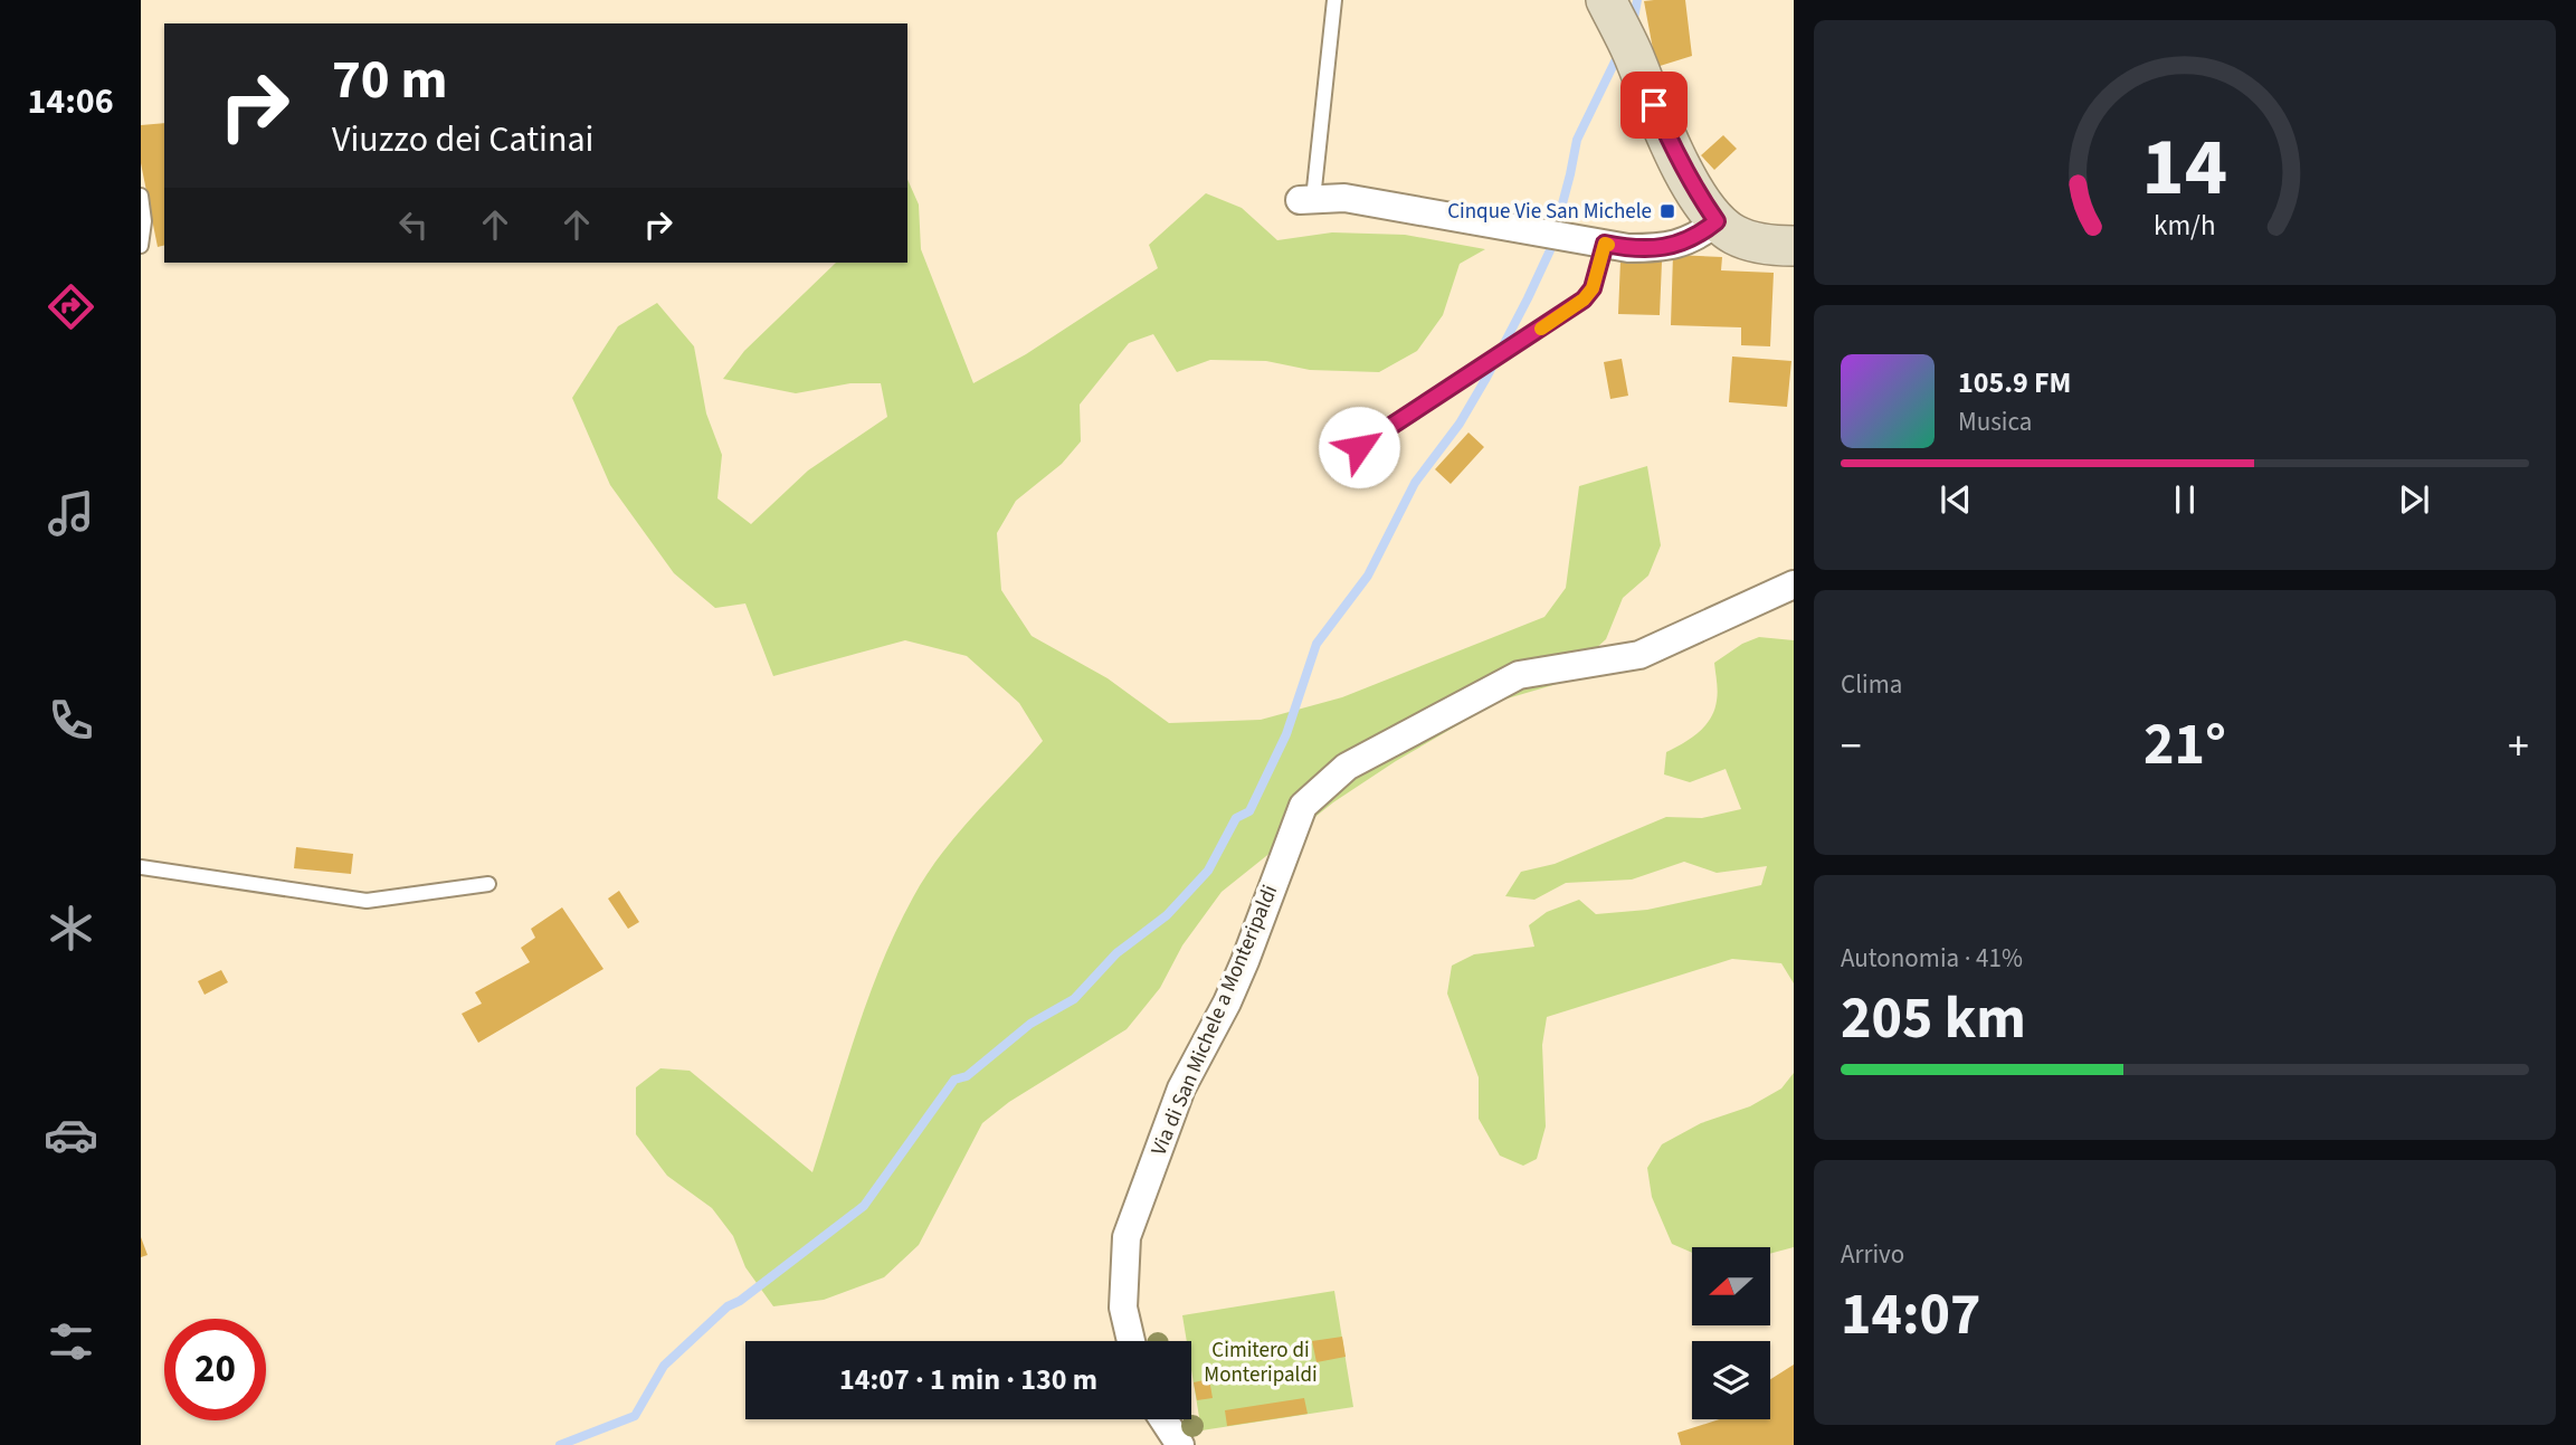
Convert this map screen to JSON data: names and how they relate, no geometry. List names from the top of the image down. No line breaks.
{"streets":{"street":["Via di San Michele a Monteripaldi"]},"parks":["Cimitero di Monteripaldi"],"places":{"transit":["Cinque Vie San Michele"]},"north":"left","page":{"tabs":"14:06","turn":["70 m","Viuzzo dei Catinai"],"song":["105.9 FM","Musica"],"tile":["Clima",["Autonomia · 41%","205 km"],["Arrivo","14:07"]],"heat":["−","21°","+"],"limit":"20","trip":"14:07 · 1 min · 130 m","gauge":["14","km/h"]}}
